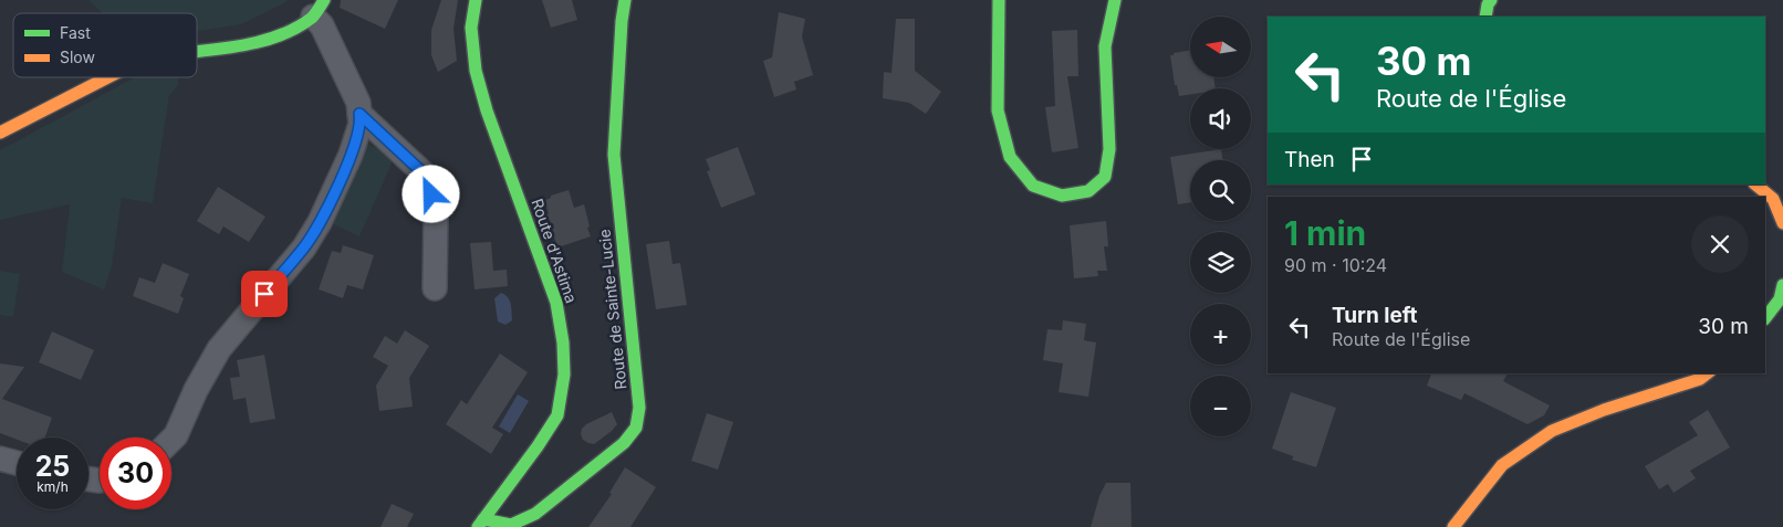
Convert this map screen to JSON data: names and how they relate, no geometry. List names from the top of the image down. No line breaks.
{"streets":{"street":["Route d'Astima","Route de Sainte-Lucie"]},"crossings":[["Route d'Astima","Route de Sainte-Lucie"]],"legend":["Fast","Slow"],"north":"left","page":{"map_buttons":["+","−"],"turn":["30 m","Route de l'Église"],"then":"Then","heading":["1 min","90 m · 10:24"],"list":[{"name":"Turn left","note":"Route de l'Église","value":"30 m"}],"speed":"25 km/h","limit":"30"}}
